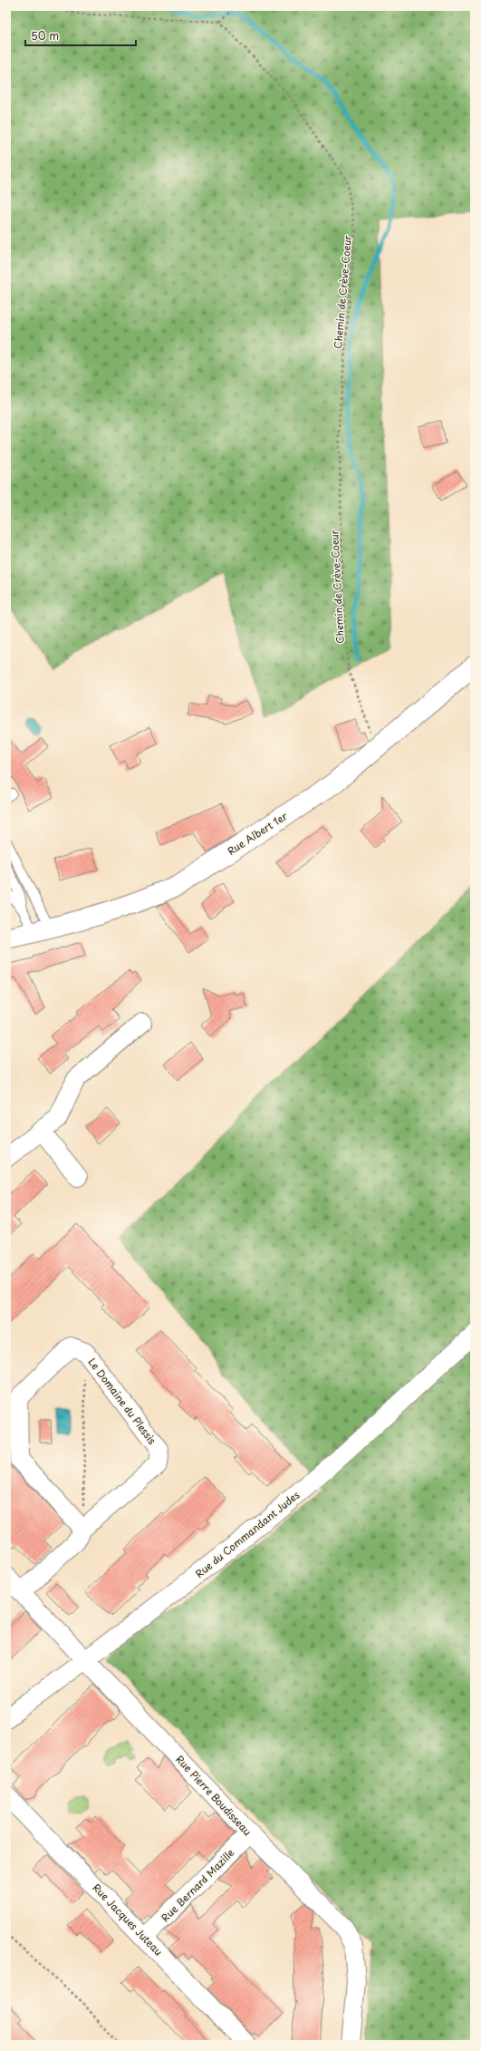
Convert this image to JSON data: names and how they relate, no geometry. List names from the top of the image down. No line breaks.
{"streets":{"street":["Rue Albert 1er","Le Domaine du Plessis","Rue du Commandant Judes","Rue Pierre Boudisseau","Rue Bernard Mazille","Rue Jacques Juteau"],"path":["Chemin de Crève-Coeur"]},"crossings":[["Chemin de Crève-Coeur","Rue Albert 1er"],["Le Domaine du Plessis","Rue Pierre Boudisseau"],["Rue du Commandant Judes","Rue Pierre Boudisseau"],["Rue Pierre Boudisseau","Rue Bernard Mazille"],["Rue Bernard Mazille","Rue Jacques Juteau"]],"scale_bar":"50 m"}
